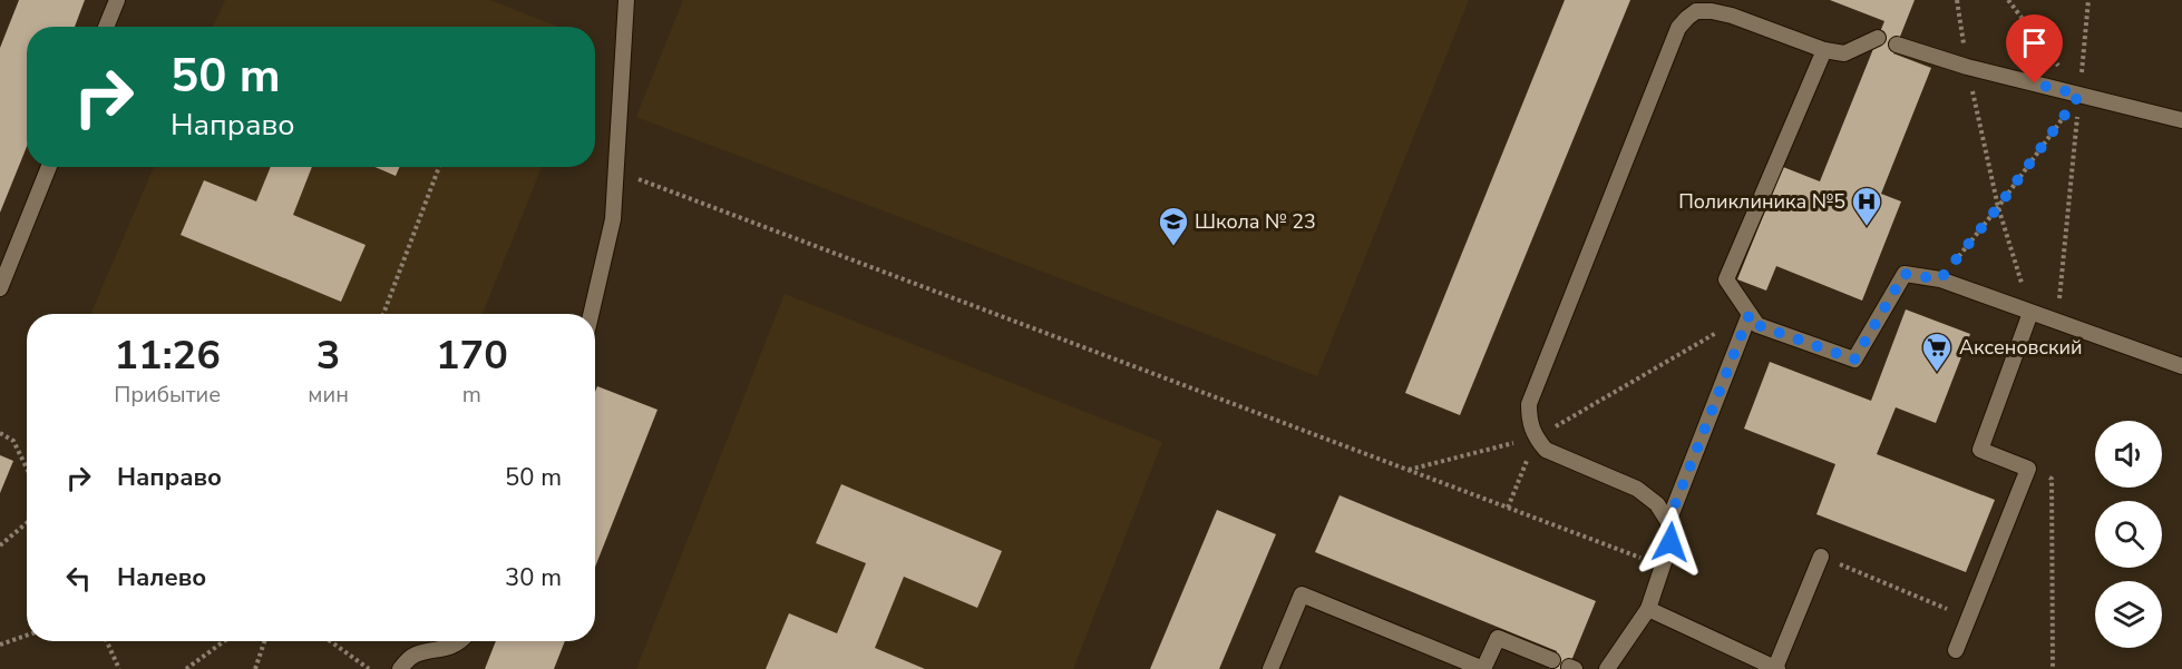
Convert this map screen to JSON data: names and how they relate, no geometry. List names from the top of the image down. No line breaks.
{"places":{"hospital":["Поликлиника №5"],"school or university":["Школа № 23"],"supermarket":["Аксеновский"]},"page":{"turn":["50 m","Направо"],"eta":["11:26","Прибытие","3","мин","170","m"],"list":[{"name":"Направо","value":"50 m"},{"name":"Налево","value":"30 m"}]}}
